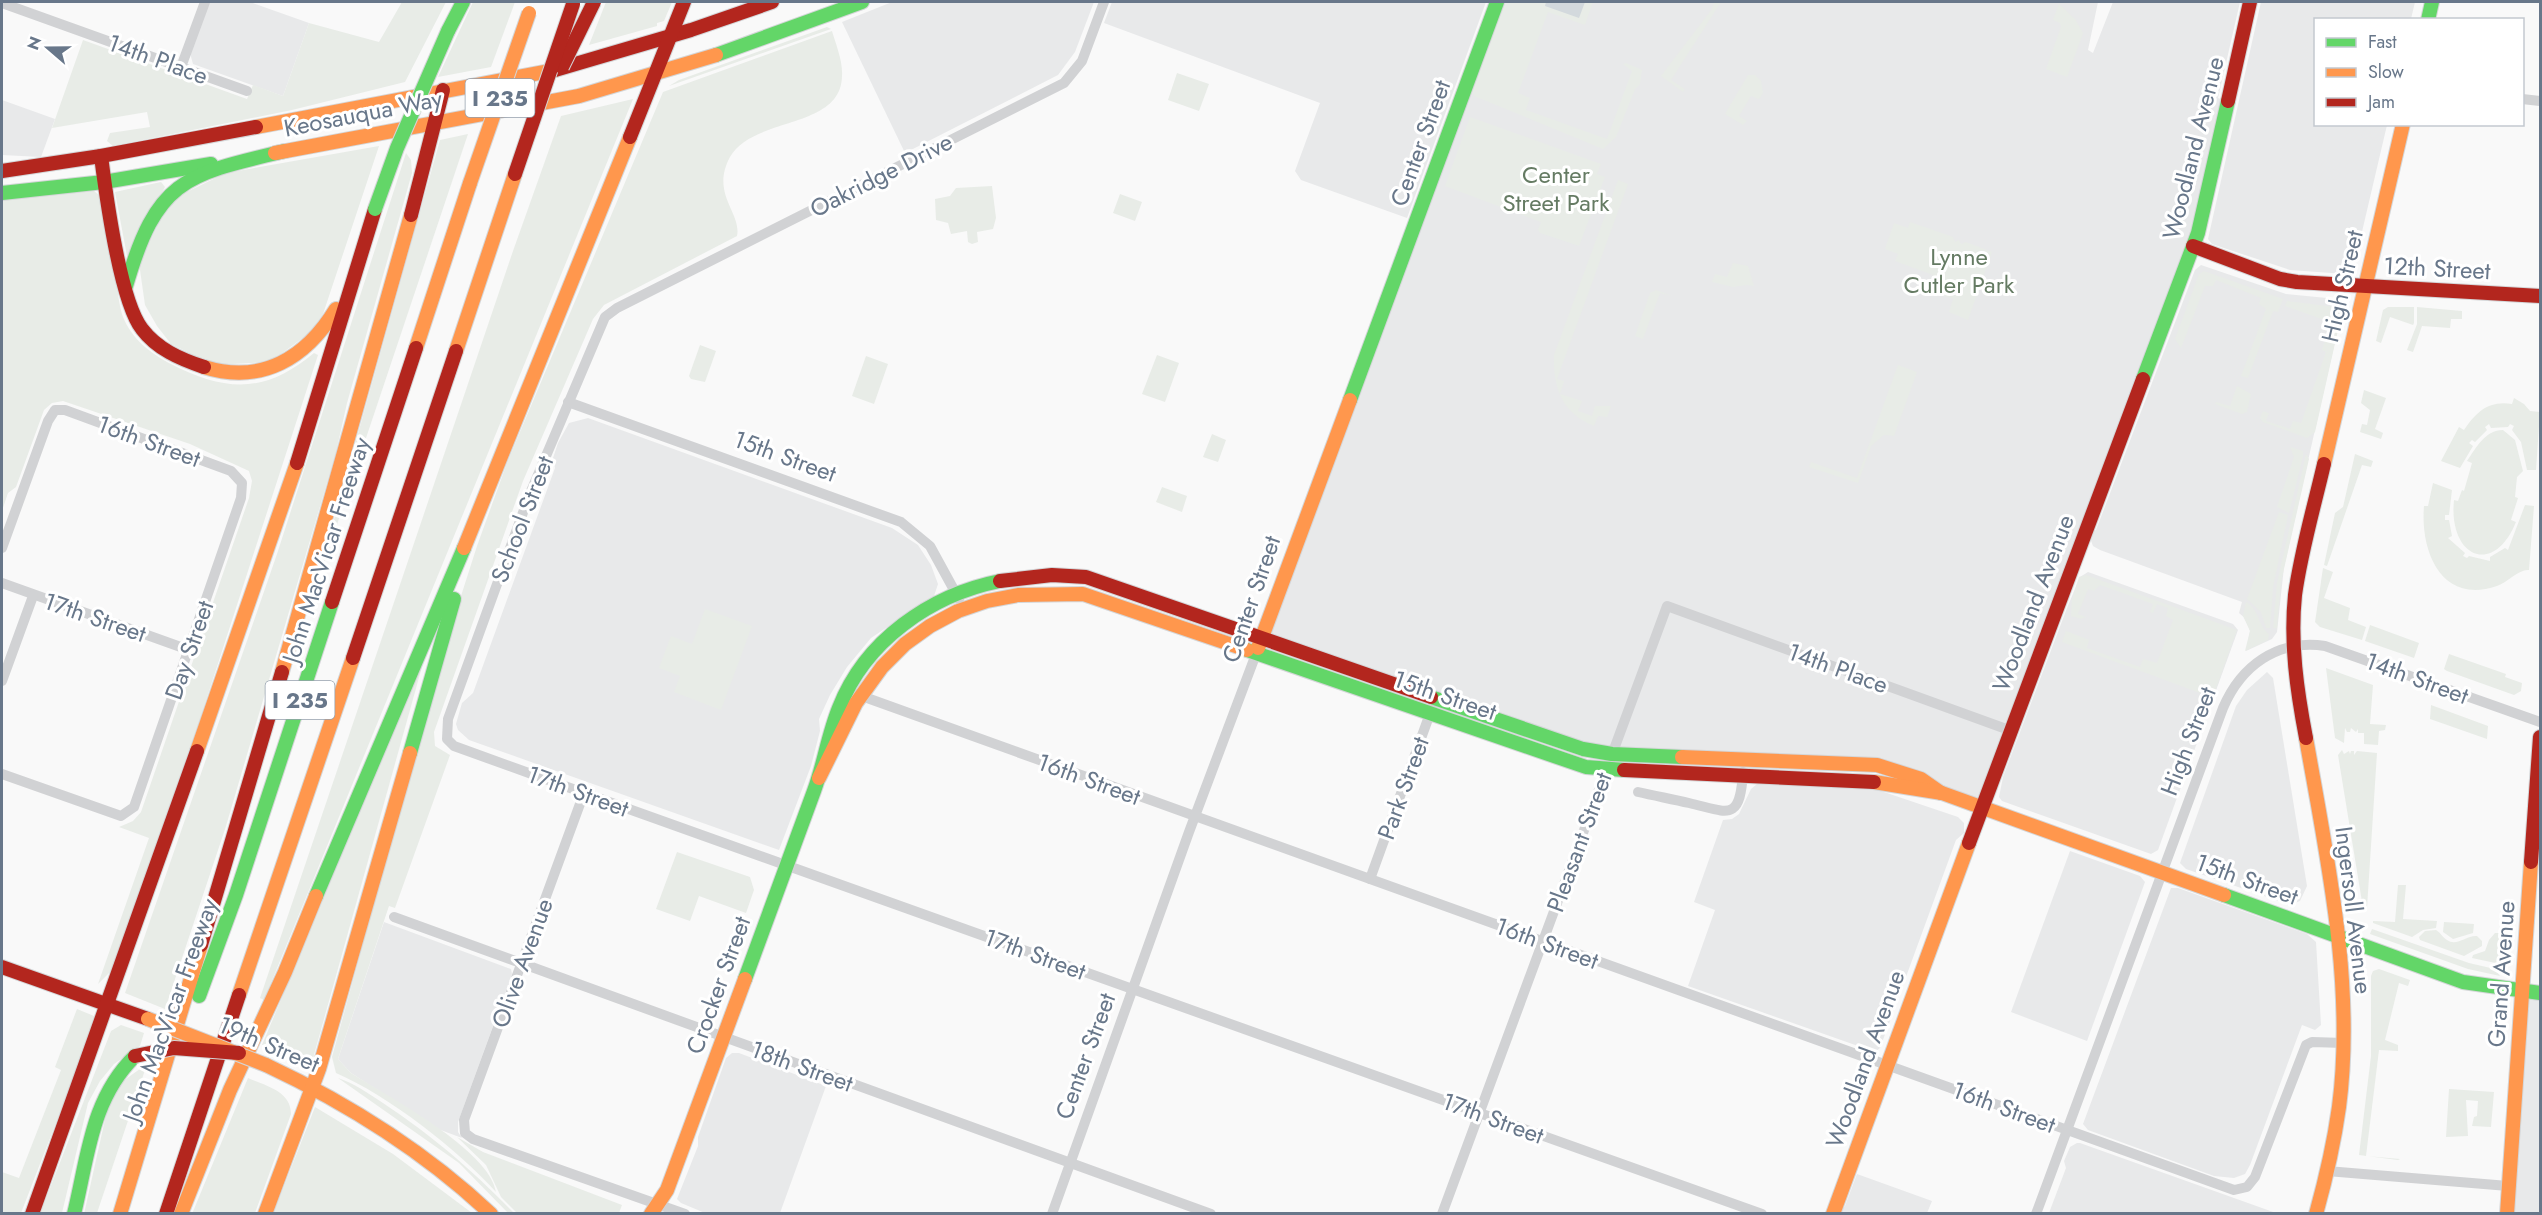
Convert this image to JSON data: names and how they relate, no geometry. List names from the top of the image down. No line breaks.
{"streets":{"main road":["I 235","Keosauqua Way","Center Street","Woodland Avenue","12th Street","High Street","15th Street","John MacVicar Freeway","Ingersoll Avenue","Grand Avenue","Crocker Street","19th Street"],"street":["14th Place","Oakridge Drive","16th Street","School Street","17th Street","Day Street","14th Street","Park Street","Pleasant Street","Olive Avenue","18th Street"]},"crossings":[["14th Place","Woodland Avenue"],["14th Place","Pleasant Street"],["Center Street","16th Street"],["Center Street","15th Street"],["Center Street","17th Street"],["Center Street","18th Street"],["Woodland Avenue","12th Street"],["Woodland Avenue","16th Street"],["Woodland Avenue","15th Street"],["Oakridge Drive","School Street"],["12th Street","High Street"],["High Street","16th Street"],["High Street","15th Street"],["High Street","14th Street"],["High Street","Ingersoll Avenue"],["16th Street","Day Street"],["16th Street","Park Street"],["16th Street","Pleasant Street"],["16th Street","Ingersoll Avenue"],["16th Street","Crocker Street"],["15th Street","School Street"],["15th Street","Park Street"],["15th Street","Pleasant Street"],["15th Street","Ingersoll Avenue"],["15th Street","Grand Avenue"],["15th Street","Crocker Street"],["School Street","17th Street"],["17th Street","Day Street"],["17th Street","Pleasant Street"],["17th Street","Olive Avenue"],["17th Street","Crocker Street"],["14th Street","Ingersoll Avenue"],["Olive Avenue","Crocker Street"],["Olive Avenue","18th Street"],["Crocker Street","18th Street"]],"parks":["Center Street Park","Lynne Cutler Park"],"legend":["Fast","Slow","Jam"],"north":"left"}
